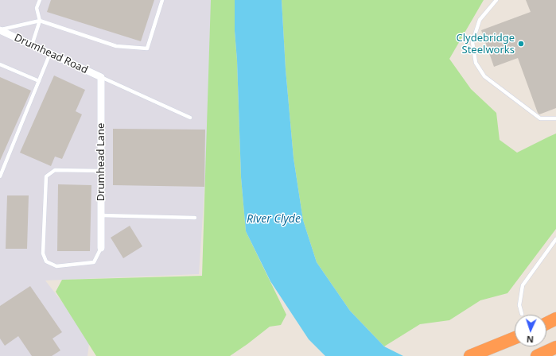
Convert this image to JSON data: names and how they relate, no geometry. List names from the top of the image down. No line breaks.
{"streets":{"street":["Drumhead Road","Drumhead Lane"]},"crossings":[["Drumhead Road","Drumhead Lane"]],"water":["River Clyde"],"places":["Clydebridge Steelworks"],"north":"bottom"}
